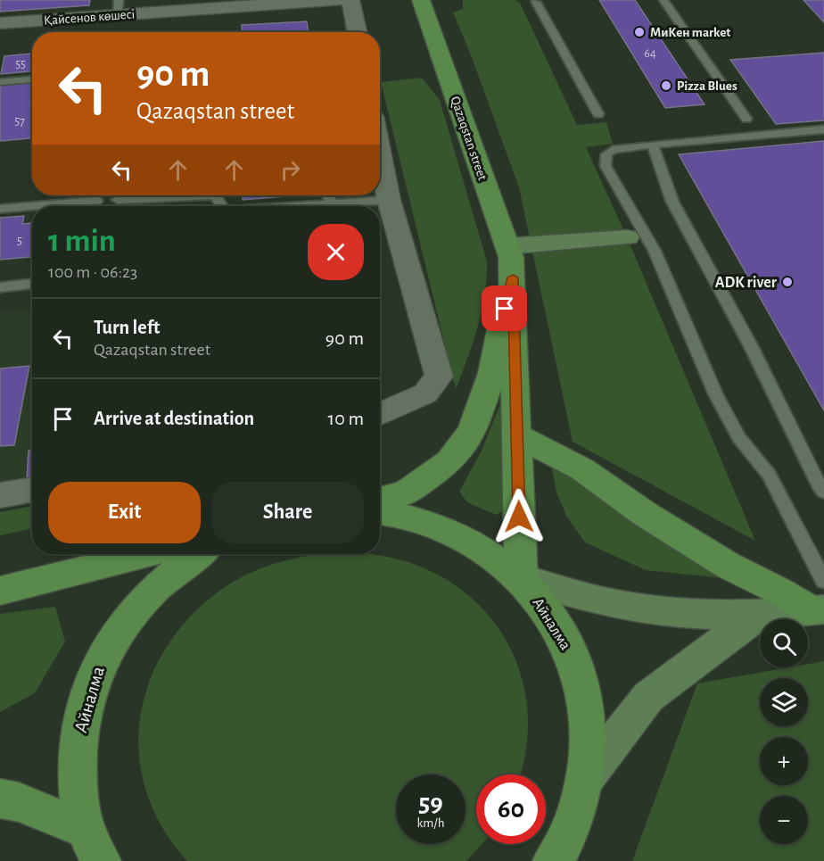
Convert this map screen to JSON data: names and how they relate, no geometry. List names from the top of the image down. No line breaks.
{"streets":{"main road":["Qazaqstan street","Айналма"],"street":["Қайсенов көшесі"]},"crossings":[["Qazaqstan street","Айналма"]],"places":["МиКен market","Pizza Blues","ADK river"],"house_numbers":["64","55","57","5"],"page":{"turn":["90 m","Qazaqstan street"],"heading":["1 min","100 m · 06:23"],"list":[{"name":"Turn left","note":"Qazaqstan street","value":"90 m"},{"name":"Arrive at destination","value":"10 m"}],"buttons":["Exit","Share"],"map_buttons":["+","−"],"speed":"59 km/h","limit":"60"}}
